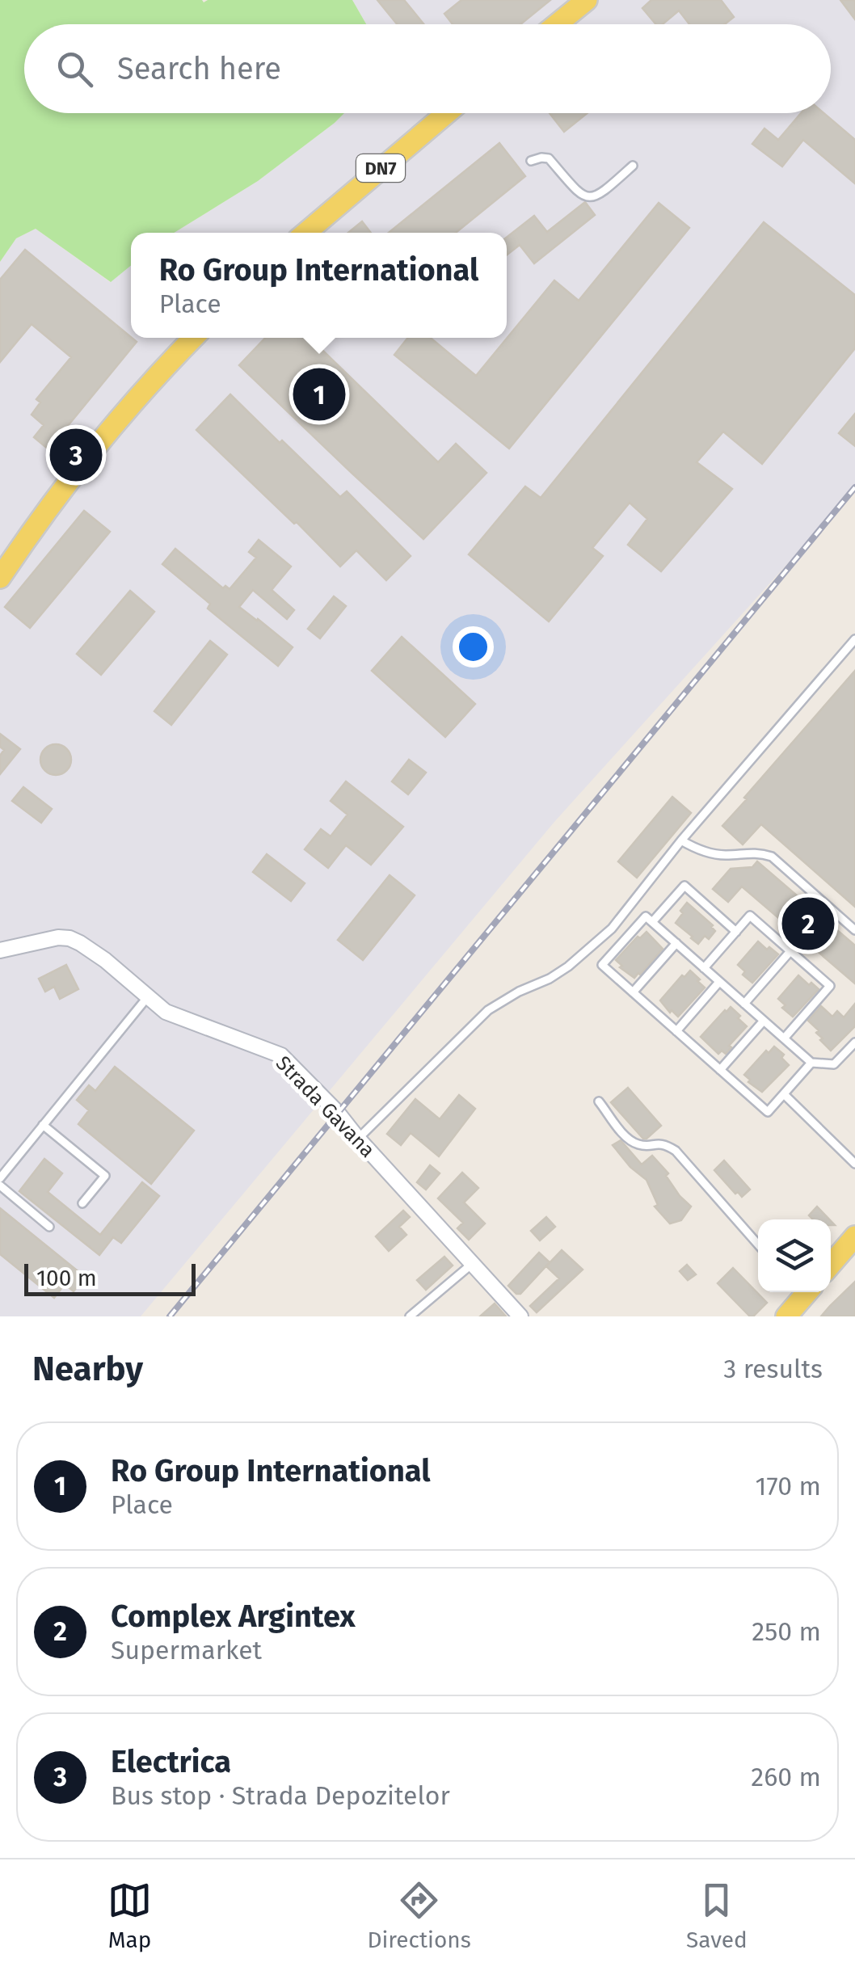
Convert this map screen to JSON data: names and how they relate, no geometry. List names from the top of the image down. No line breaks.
{"streets":{"main road":["DN7"],"street":["Strada Gavana"]},"scale_bar":"100 m","page":{"search":"Search here","popup":["Ro Group International","Place"],"pins":["1","3","2"],"scale":"100 m","heading":["Nearby","3 results"],"list":[{"mark":"1","name":"Ro Group International","note":"Place","value":"170 m"},{"mark":"2","name":"Complex Argintex","note":"Supermarket","value":"250 m"},{"mark":"3","name":"Electrica","note":"Bus stop · Strada Depozitelor","value":"260 m"}],"nav":["Map","Directions","Saved"]}}
